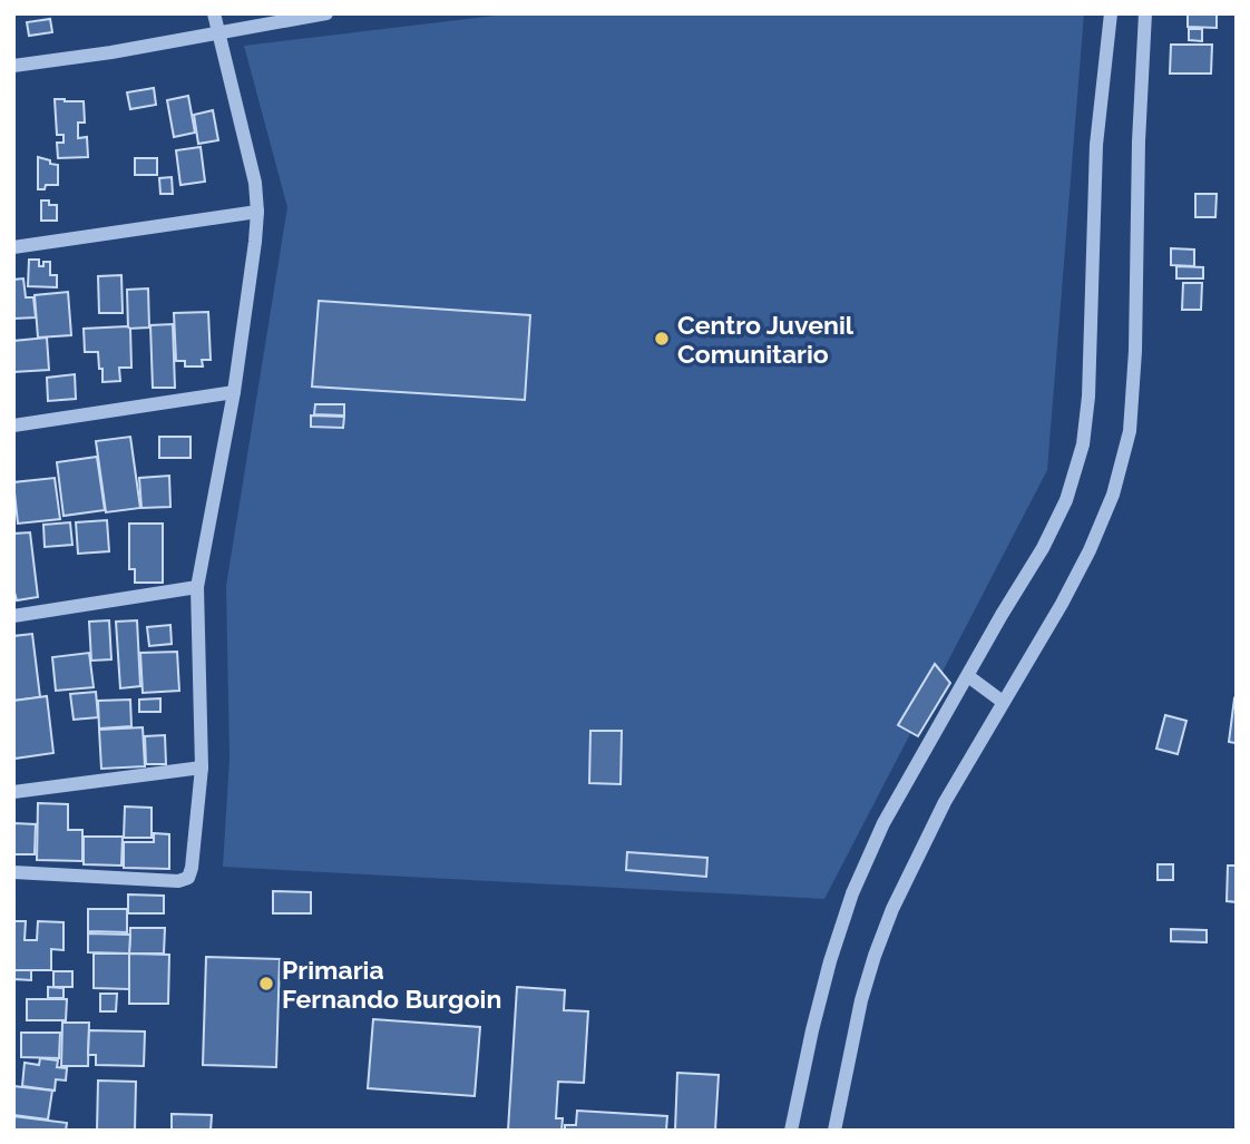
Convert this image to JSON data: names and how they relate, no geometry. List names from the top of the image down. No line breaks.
{"places":["Centro Juvenil Comunitario","Primaria Fernando Burgoin"]}
